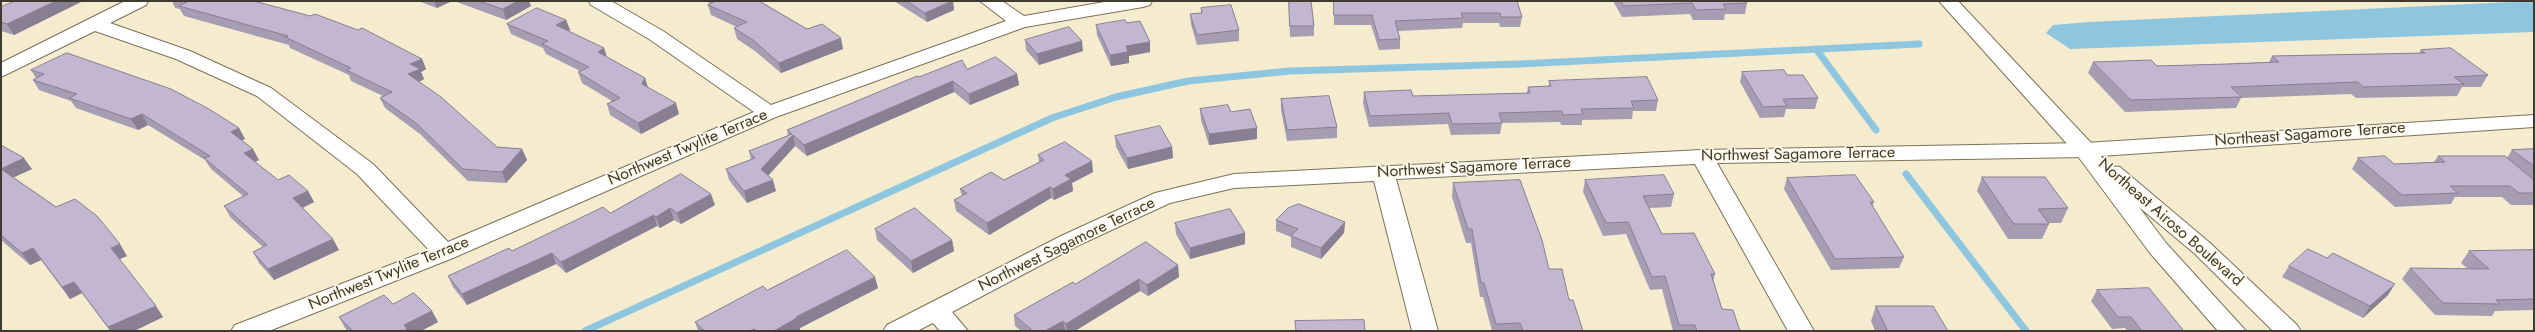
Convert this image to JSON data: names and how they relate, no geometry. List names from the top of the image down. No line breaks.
{"streets":{"street":["Northeast Sagamore Terrace","Northwest Twylite Terrace","Northwest Sagamore Terrace","Northeast Airoso Boulevard"]},"crossings":[["Northeast Sagamore Terrace","Northwest Sagamore Terrace"],["Northeast Sagamore Terrace","Northeast Airoso Boulevard"],["Northwest Sagamore Terrace","Northeast Airoso Boulevard"]]}
